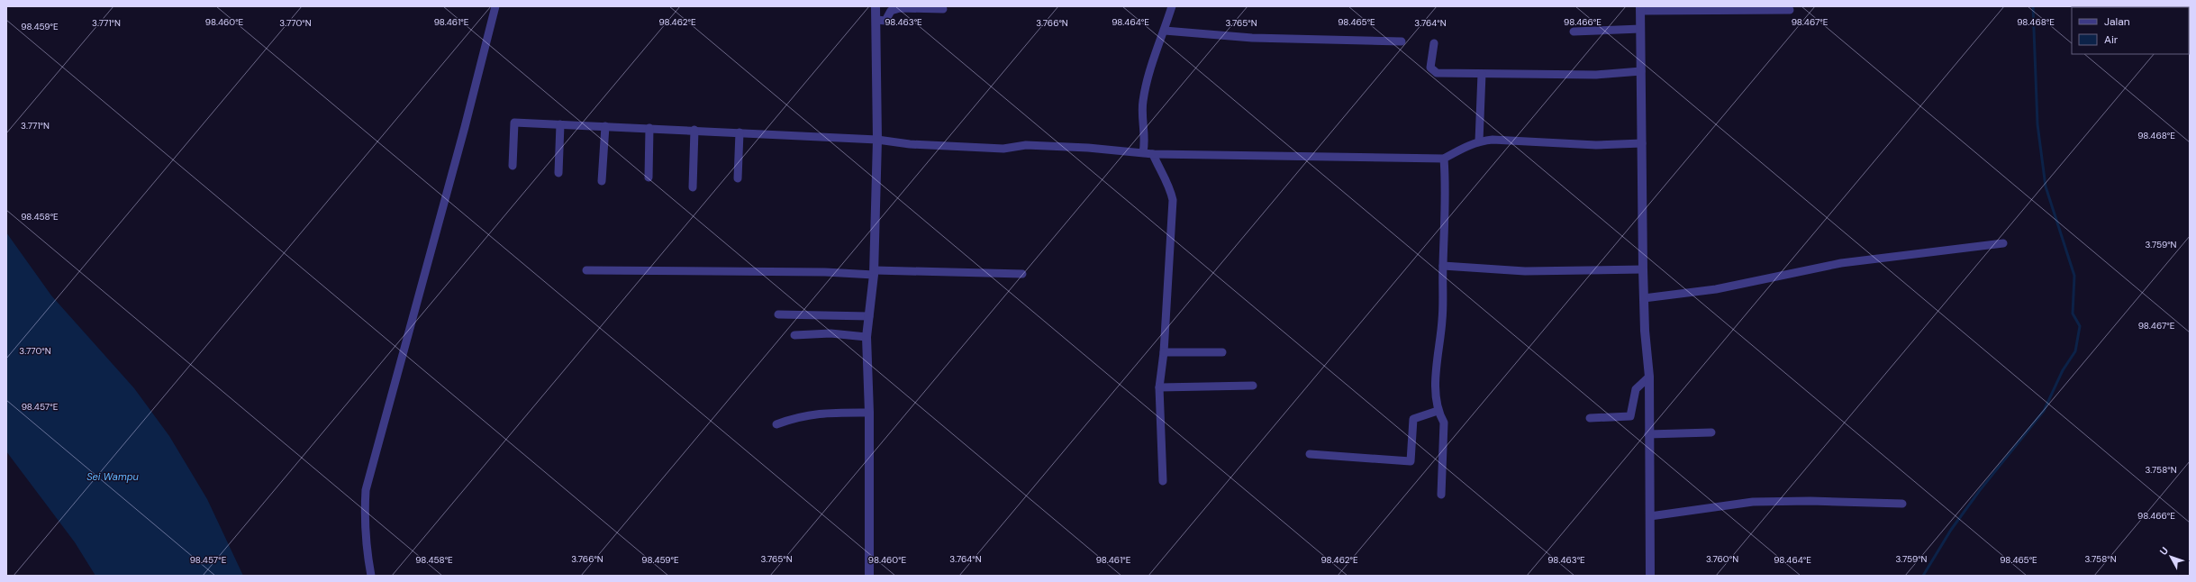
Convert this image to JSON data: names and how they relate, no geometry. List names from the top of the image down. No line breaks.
{"water":["Sei Wampu"],"legend":["Jalan","Air"],"north":"top left","coordinates":["98.465°E","98.467°E","98.460°E","98.461°E","98.462°E","98.463°E","98.464°E","98.466°E","98.468°E","3.771°N","3.770°N","3.766°N","3.765°N","3.764°N","98.459°E","98.458°E","3.759°N","98.457°E","3.758°N","3.760°N"]}
